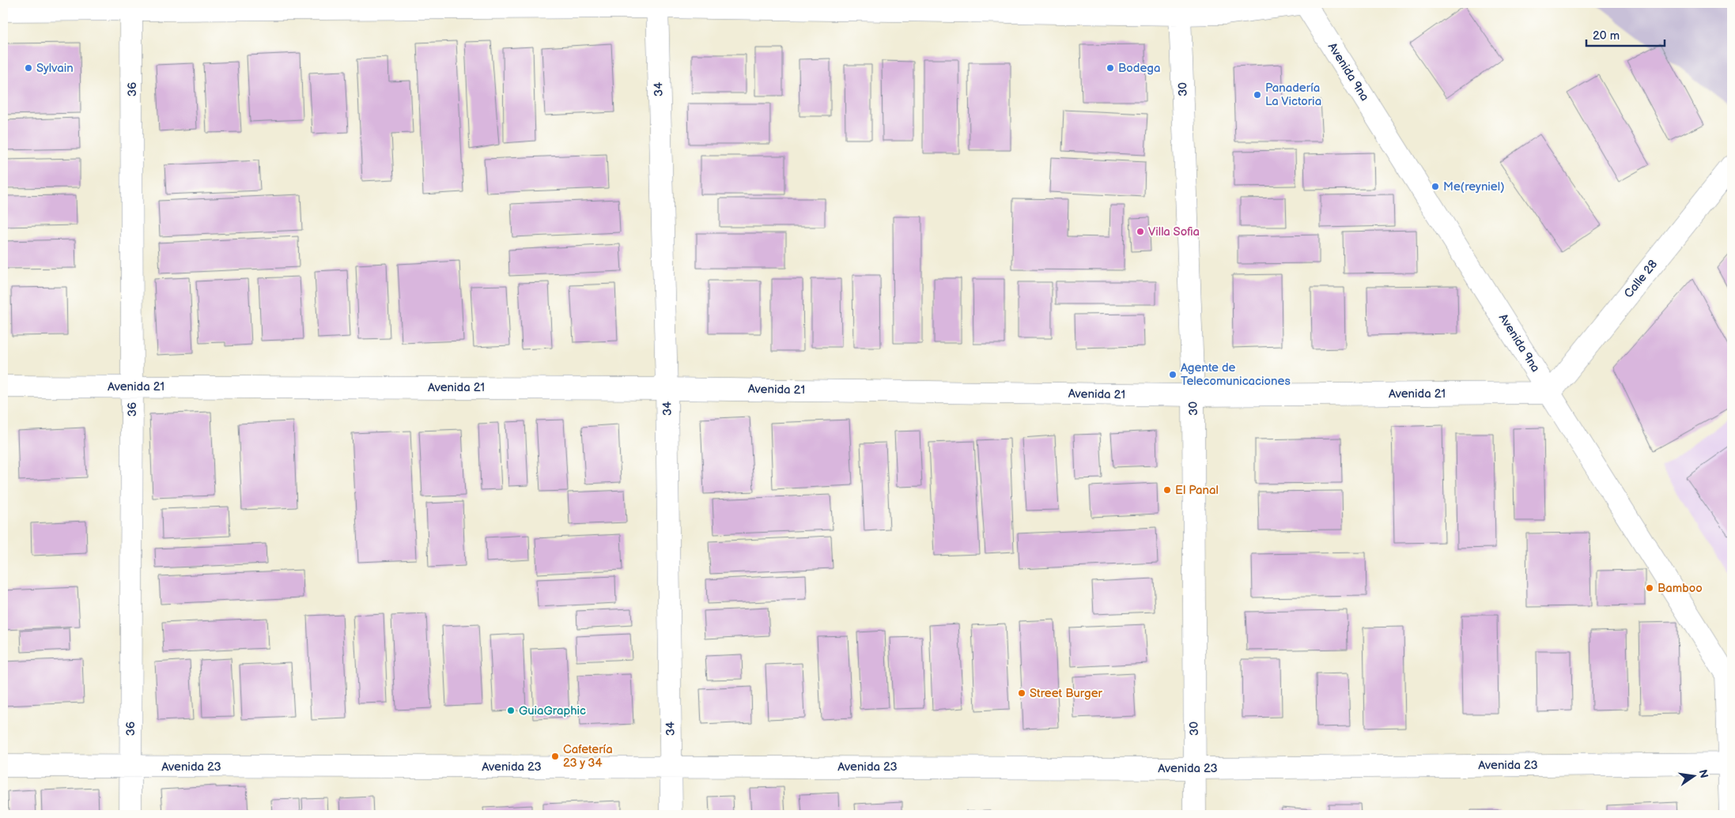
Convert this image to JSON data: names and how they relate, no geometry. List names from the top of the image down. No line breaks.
{"streets":{"street":["Avenida 9na","36","34","30","Calle 28","Avenida 21","Avenida 23"]},"crossings":[["Avenida 9na","Calle 28"],["Avenida 9na","Avenida 21"],["36","Avenida 21"],["36","Avenida 23"],["34","Avenida 21"],["34","Avenida 23"],["30","Avenida 21"],["30","Avenida 23"],["Calle 28","Avenida 21"]],"places":["Sylvain","Bodega","Panadería La Victoria","Me(reyniel)","Villa Sofia","Agente de Telecomunicaciones","El Panal","Bamboo","Street Burger","GuiaGraphic","Cafetería 23 y 34"],"scale_bar":"20 m","north":"right"}
